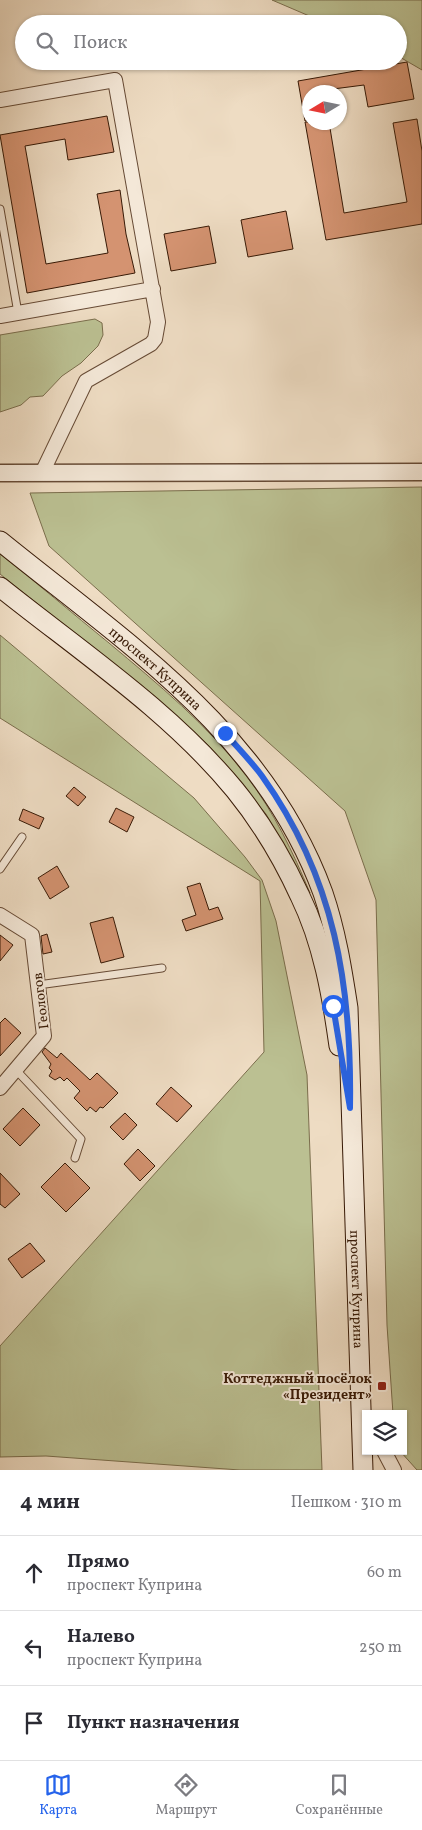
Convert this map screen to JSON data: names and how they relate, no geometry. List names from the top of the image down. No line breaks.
{"streets":{"main road":["проспект Куприна"],"street":["Геологов"]},"places":{"transit":["Коттеджный посёлок «Президент»"]},"north":"left","page":{"search":"Поиск","heading":["4 мин","Пешком · 310 m"],"list":[["Прямо","проспект Куприна","60 m"],["Налево","проспект Куприна","250 m"],"Пункт назначения"],"nav":["Карта","Маршрут","Сохранённые"]}}
